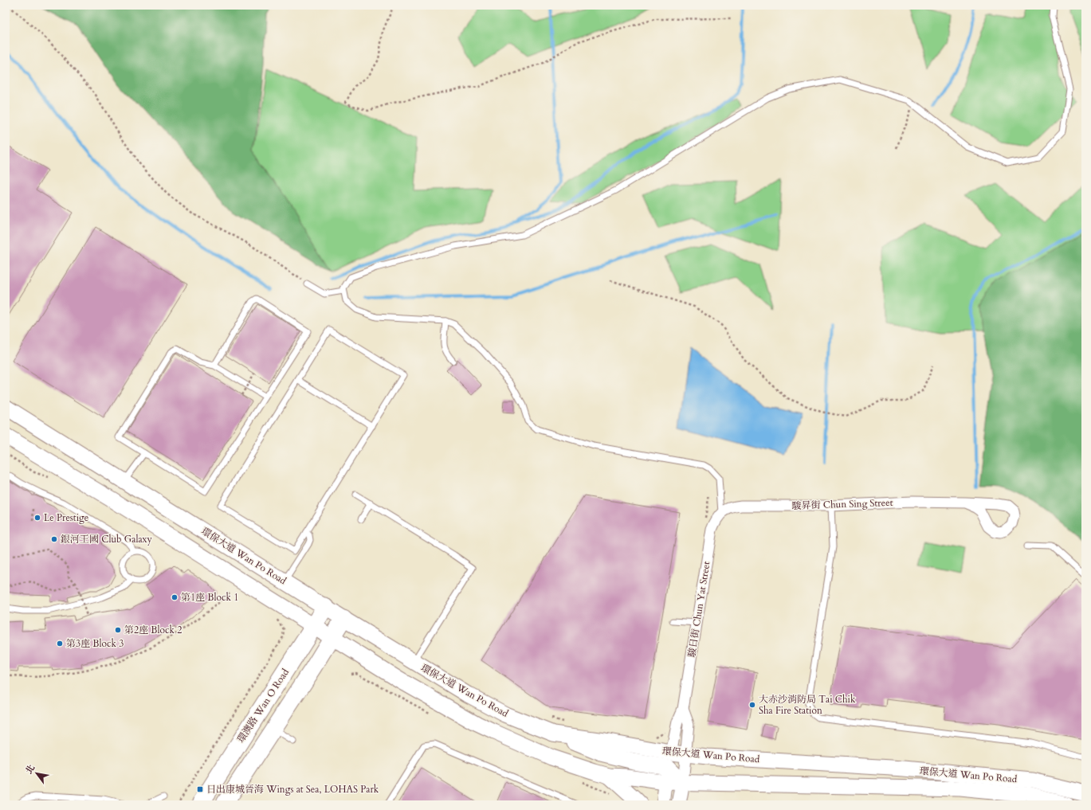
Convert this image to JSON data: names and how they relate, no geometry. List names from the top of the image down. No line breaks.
{"streets":{"main road":["環保大道 Wan Po Road","環澳路 Wan O Road"],"street":["駿昇街 Chun Sing Street","駿日街 Chun Yat Street"]},"crossings":[["駿昇街 Chun Sing Street","駿日街 Chun Yat Street"],["環保大道 Wan Po Road","駿日街 Chun Yat Street"],["環保大道 Wan Po Road","環澳路 Wan O Road"]],"places":{"other":["Le Prestige","銀河王國 Club Galaxy","第1座 Block 1","第2座 Block 2","第3座 Block 3","大赤沙消防局 Tai Chik Sha Fire Station"],"transit":["日出康城晉海 Wings at Sea, LOHAS Park"]},"north":"top left"}
